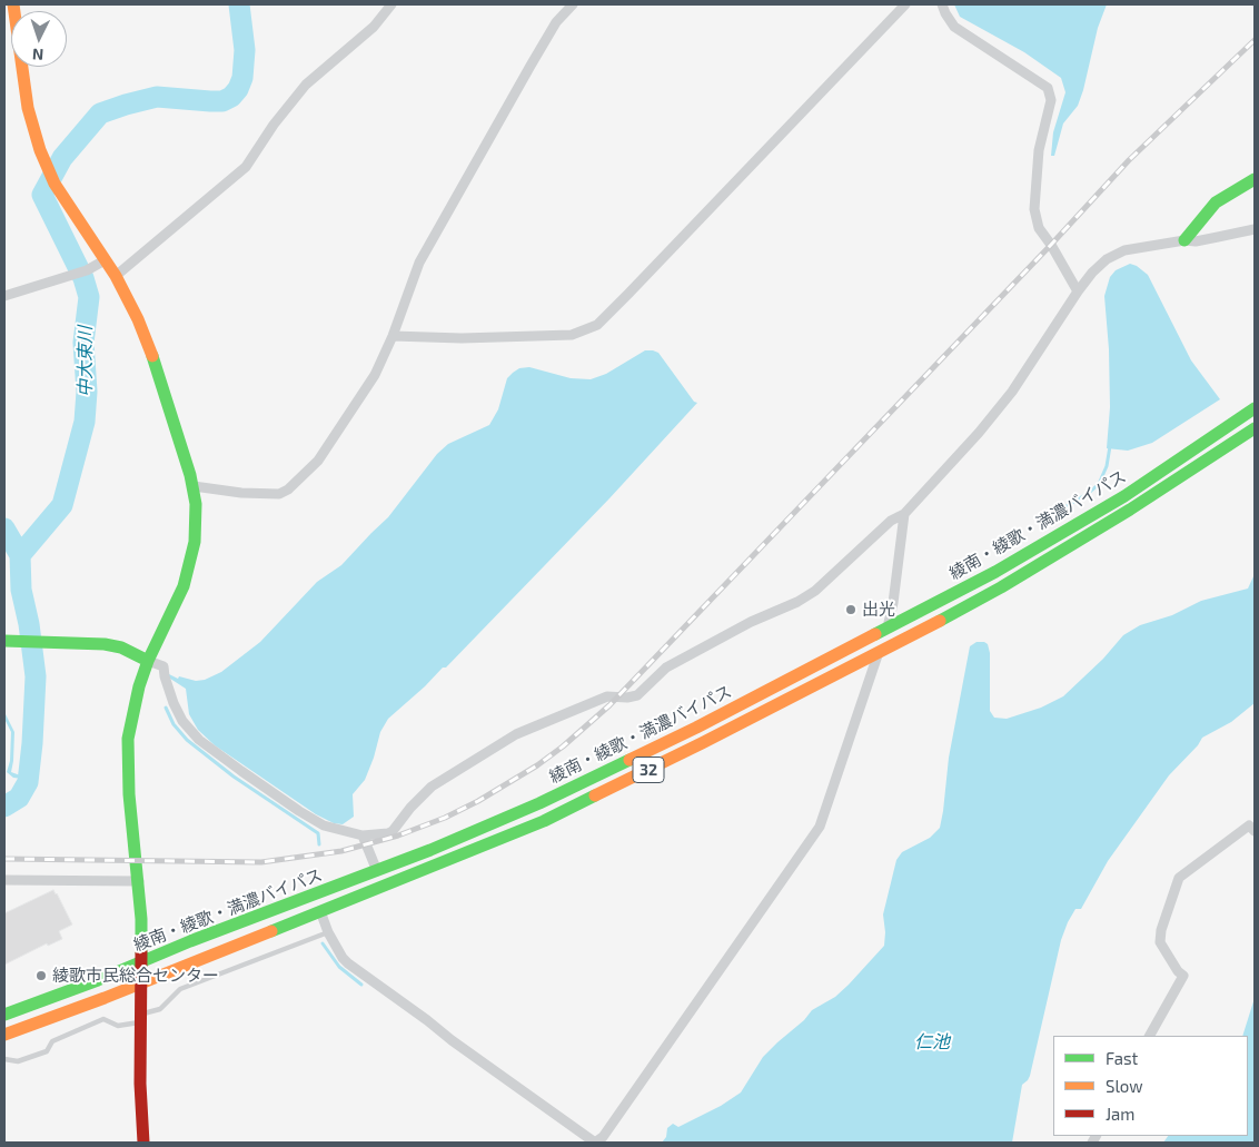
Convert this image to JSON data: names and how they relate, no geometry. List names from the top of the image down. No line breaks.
{"streets":{"main road":["綾南・綾歌・満濃バイパス","32"]},"water":["中大束川","仁池"],"places":["出光","綾歌市民総合センター"],"legend":["Fast","Slow","Jam"],"north":"bottom"}
